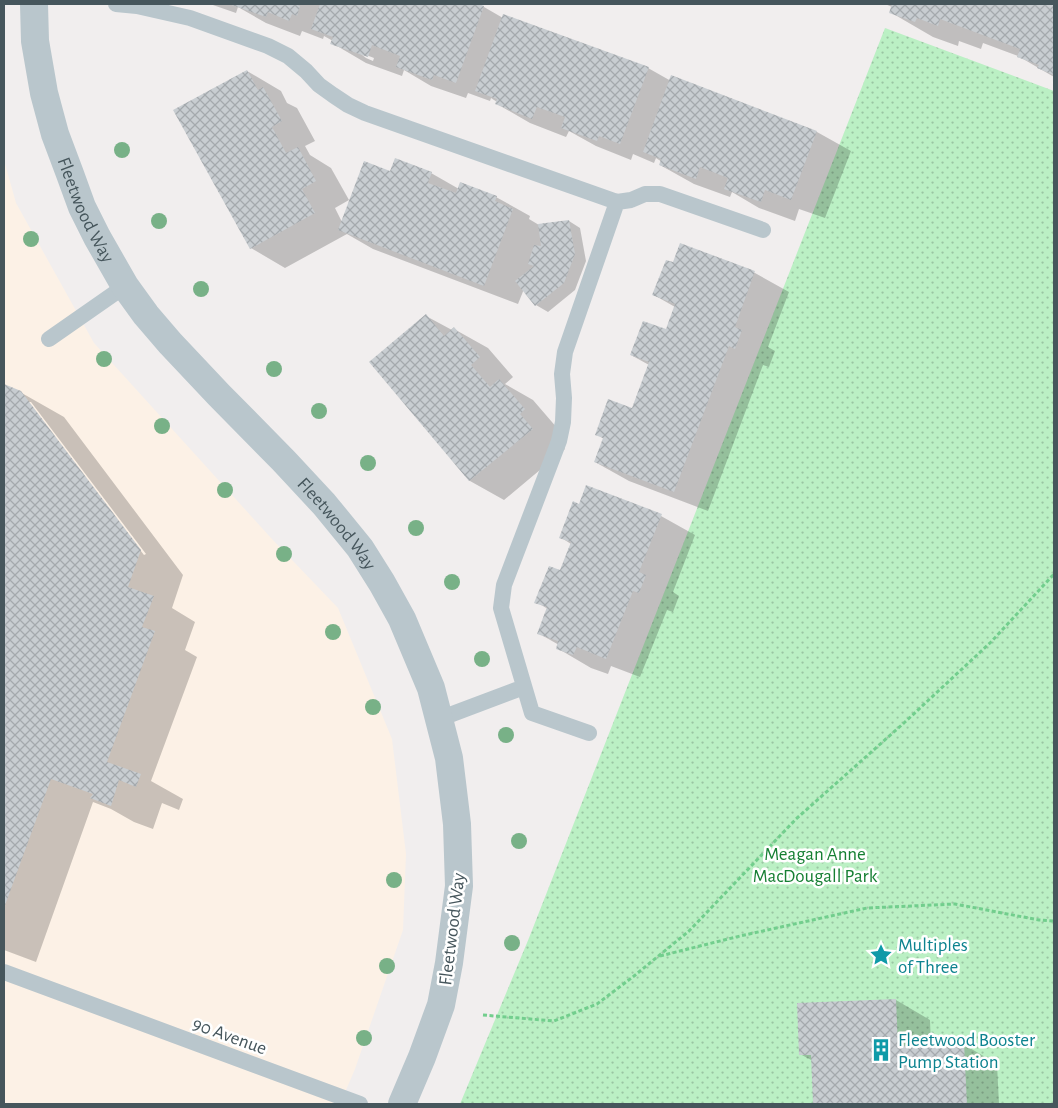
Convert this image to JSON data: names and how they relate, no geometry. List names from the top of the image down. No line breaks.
{"streets":{"street":["Fleetwood Way"],"lane":["90 Avenue"]},"parks":["Meagan Anne MacDougall Park"],"places":{"place":["Multiples of Three"],"building":["Fleetwood Booster Pump Station"]}}
